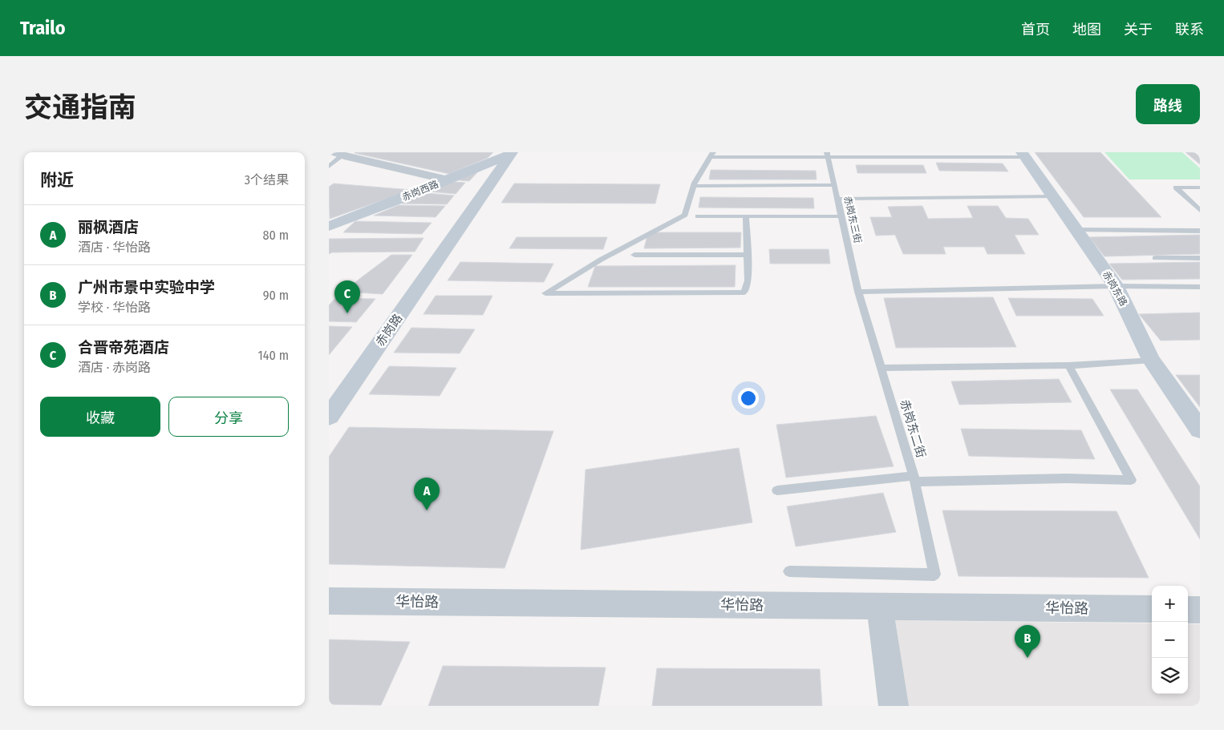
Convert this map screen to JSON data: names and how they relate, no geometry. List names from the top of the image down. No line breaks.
{"streets":{"street":["赤岗西路","赤岗东路","赤岗路","华怡路"],"lane":["赤岗东三街","赤岗东二街"]},"crossings":[["赤岗西路","赤岗路"],["赤岗东三街","赤岗东二街"]],"page":{"header":"Trailo","nav":["首页","地图","关于","联系"],"title":"交通指南","buttons":["路线",["收藏","分享"]],"heading":["附近","3个结果"],"list":[{"mark":"A","name":"丽枫酒店","note":"酒店 · 华怡路","value":"80 m"},{"mark":"B","name":"广州市景中实验中学","note":"学校 · 华怡路","value":"90 m"},{"mark":"C","name":"合晋帝苑酒店","note":"酒店 · 赤岗路","value":"140 m"}],"pins":["C","A","B"],"map_buttons":["+","−"]}}
